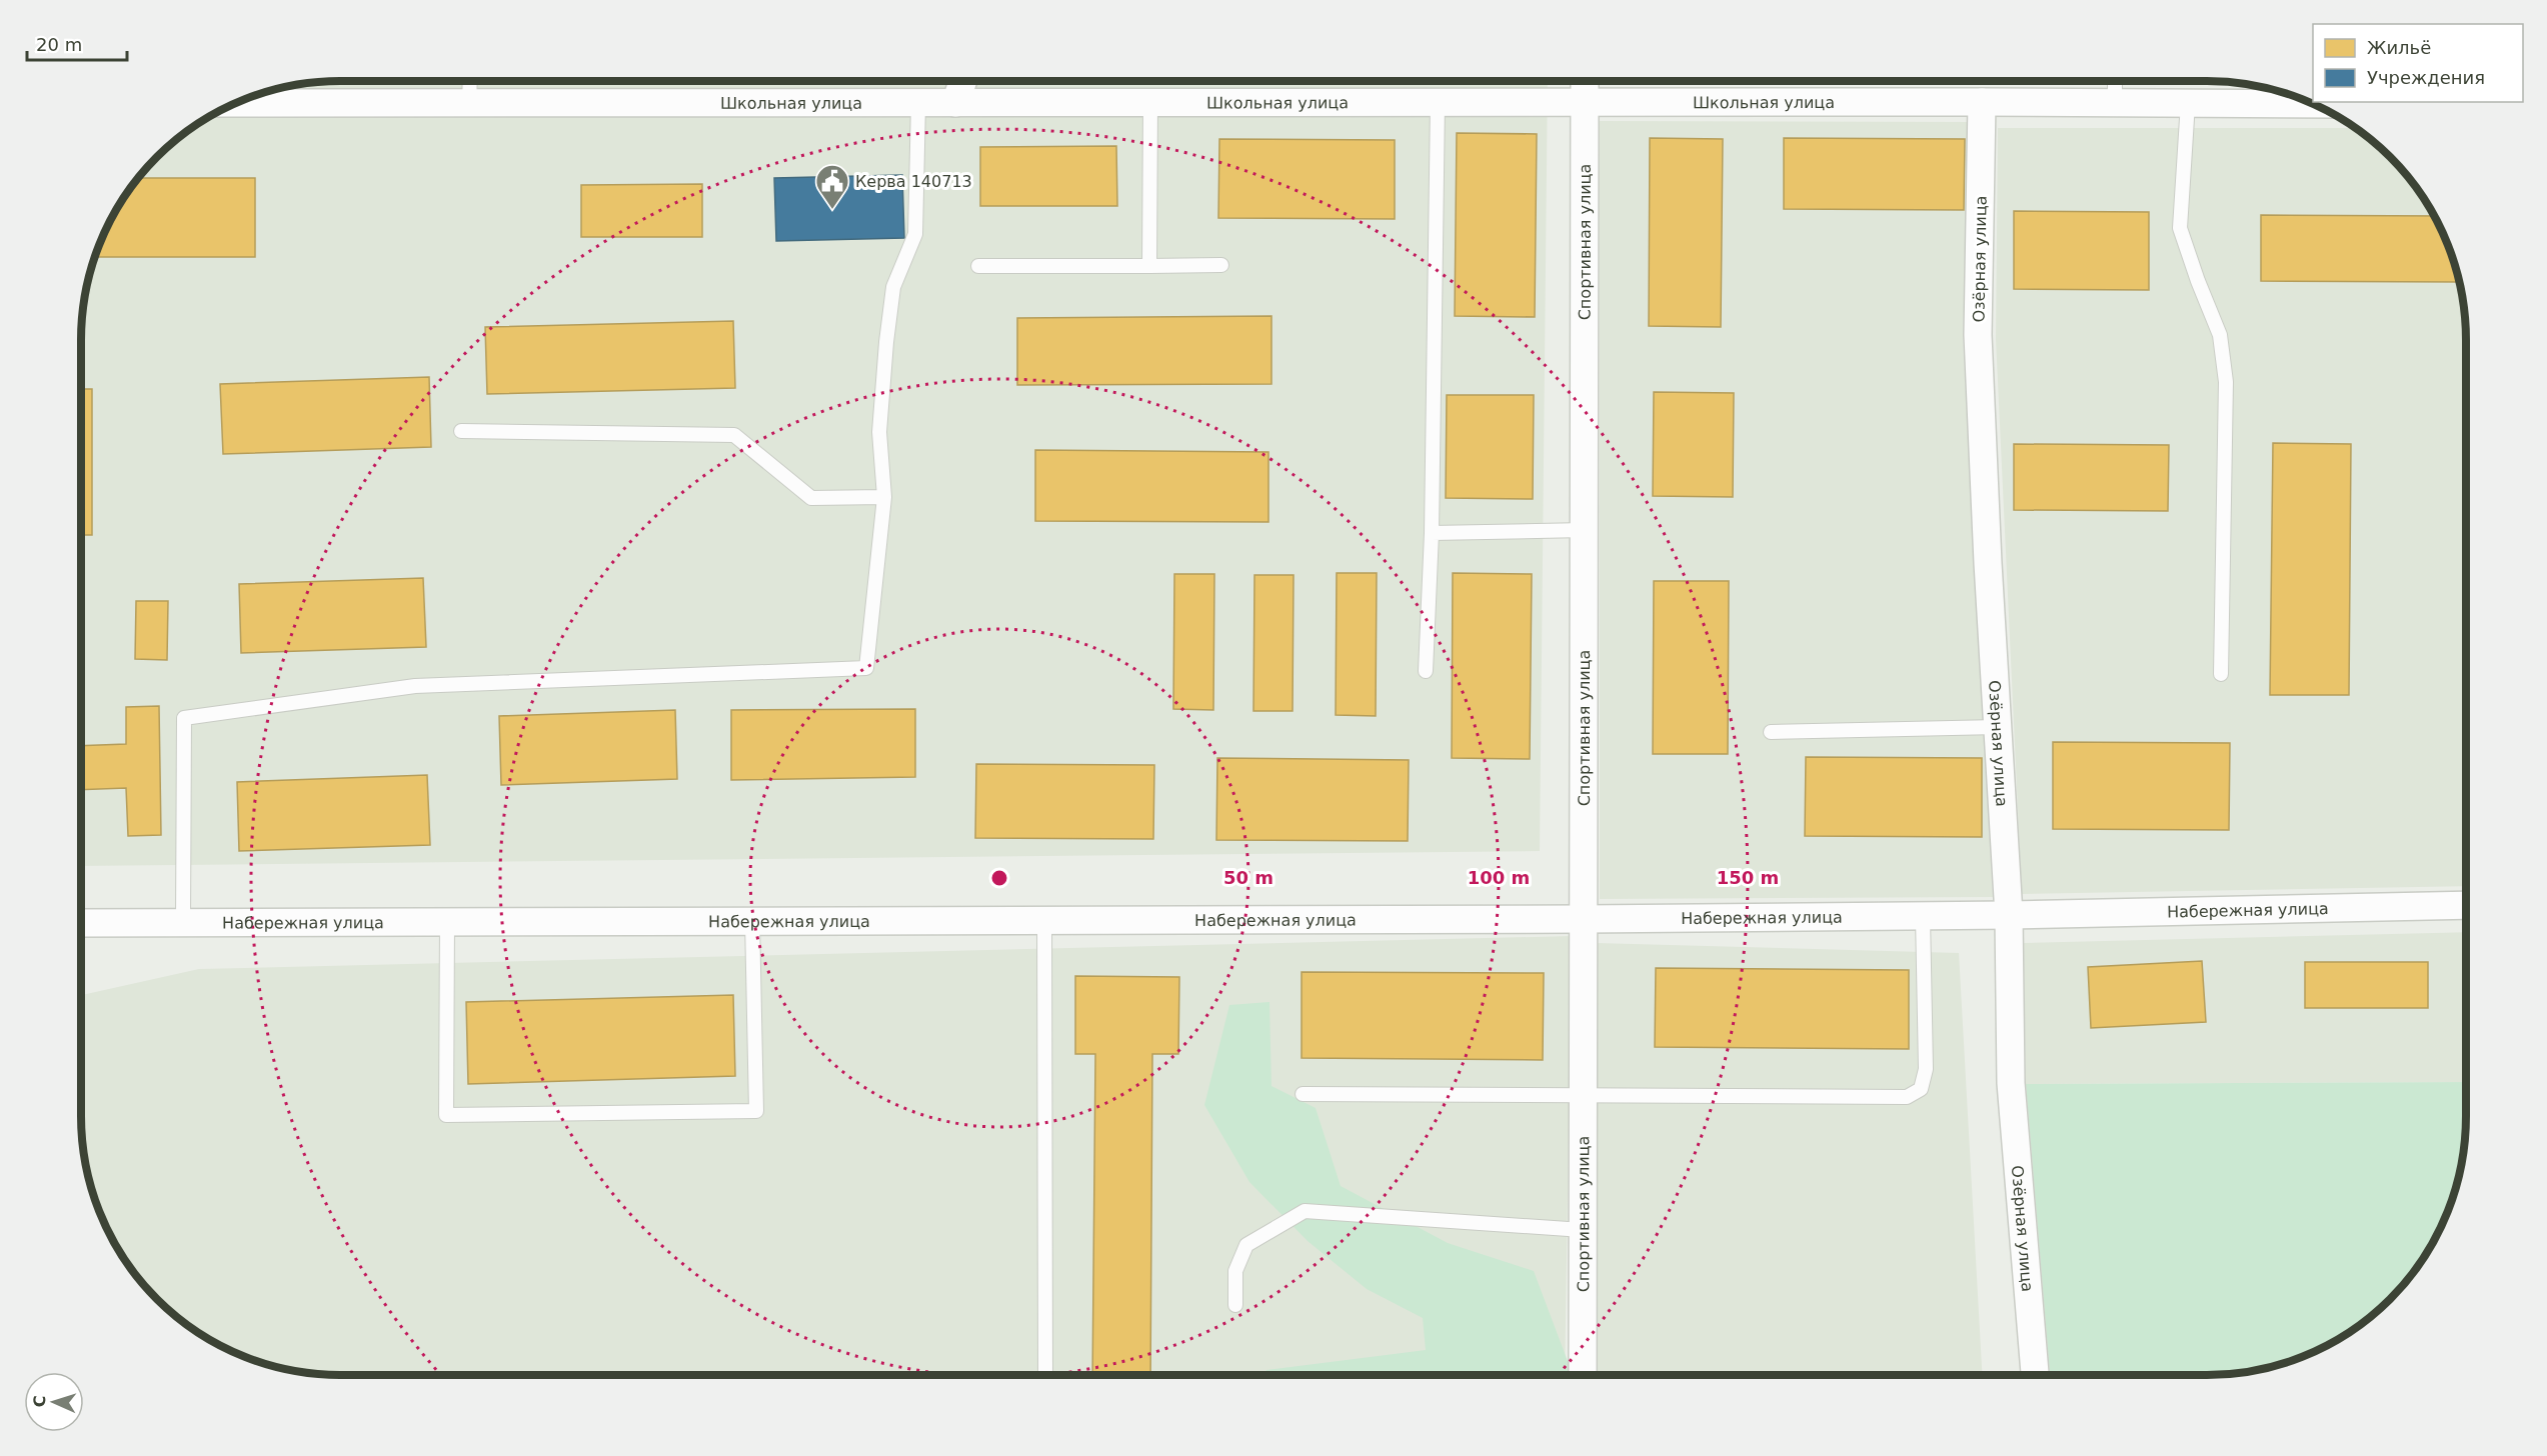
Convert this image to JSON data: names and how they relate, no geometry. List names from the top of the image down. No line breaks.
{"streets":{"street":["Школьная улица","Спортивная улица","Озёрная улица","Набережная улица"]},"crossings":[["Школьная улица","Спортивная улица"],["Школьная улица","Озёрная улица"],["Спортивная улица","Набережная улица"],["Озёрная улица","Набережная улица"]],"places":{"public building":["Керва 140713"]},"legend":["Жильё","Учреждения"],"scale_bar":"20 m","north":"left","rings":["50 m","100 m","150 m"]}
